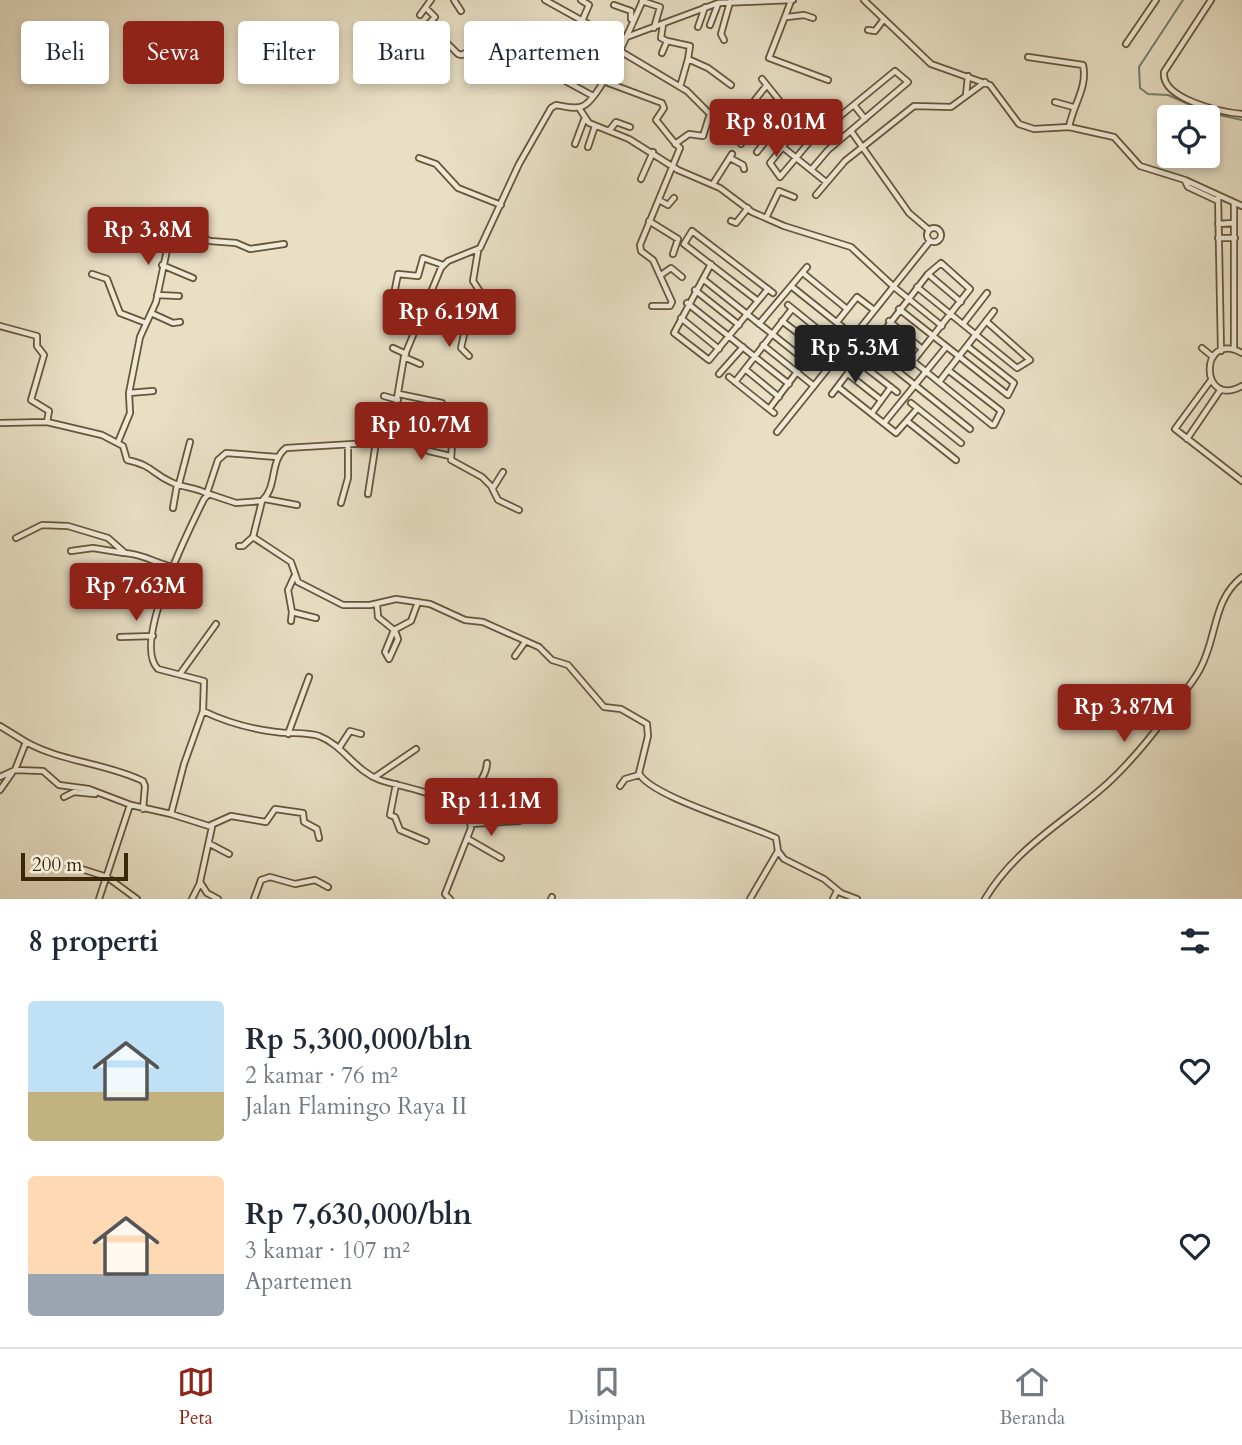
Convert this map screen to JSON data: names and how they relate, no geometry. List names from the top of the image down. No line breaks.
{"scale_bar":"200 m","page":{"chip":["Beli","Sewa","Filter","Baru","Apartemen"],"price":["Rp 8.01M","Rp 3.8M","Rp 6.19M","Rp 5.3M","Rp 10.7M","Rp 7.63M","Rp 3.87M","Rp 11.1M"],"scale":"200 m","heading":"8 properti","list":[{"name":"Rp 5,300,000/bln","note":"2 kamar · 76 m² · Jalan Flamingo Raya II"},{"name":"Rp 7,630,000/bln","note":"3 kamar · 107 m² · Apartemen"}],"tabs":["Peta","Disimpan","Beranda"]}}
